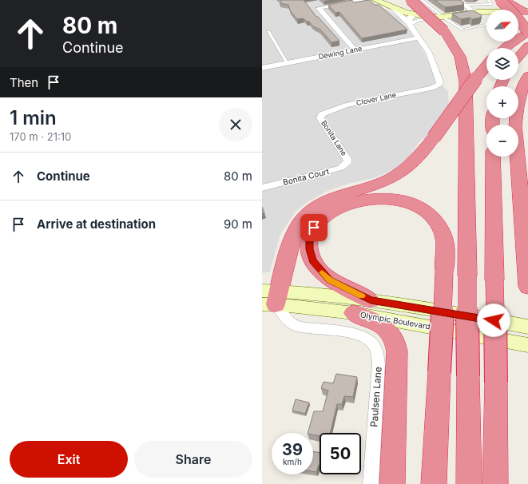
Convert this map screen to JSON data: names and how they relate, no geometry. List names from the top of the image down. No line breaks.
{"streets":{"main road":["Olympic Boulevard"],"street":["Dewing Lane","Clover Lane","Bonita Lane","Bonita Court","Paulsen Lane"]},"crossings":[["Dewing Lane","Clover Lane"],["Clover Lane","Bonita Lane"],["Bonita Lane","Bonita Court"],["Olympic Boulevard","Paulsen Lane"]],"north":"top right","page":{"turn":["80 m","Continue"],"map_buttons":["+","−"],"then":"Then","heading":["1 min","170 m · 21:10"],"list":[{"name":"Continue","value":"80 m"},{"name":"Arrive at destination","value":"90 m"}],"speed":"39 km/h","limit":"50","buttons":["Exit","Share"]}}
